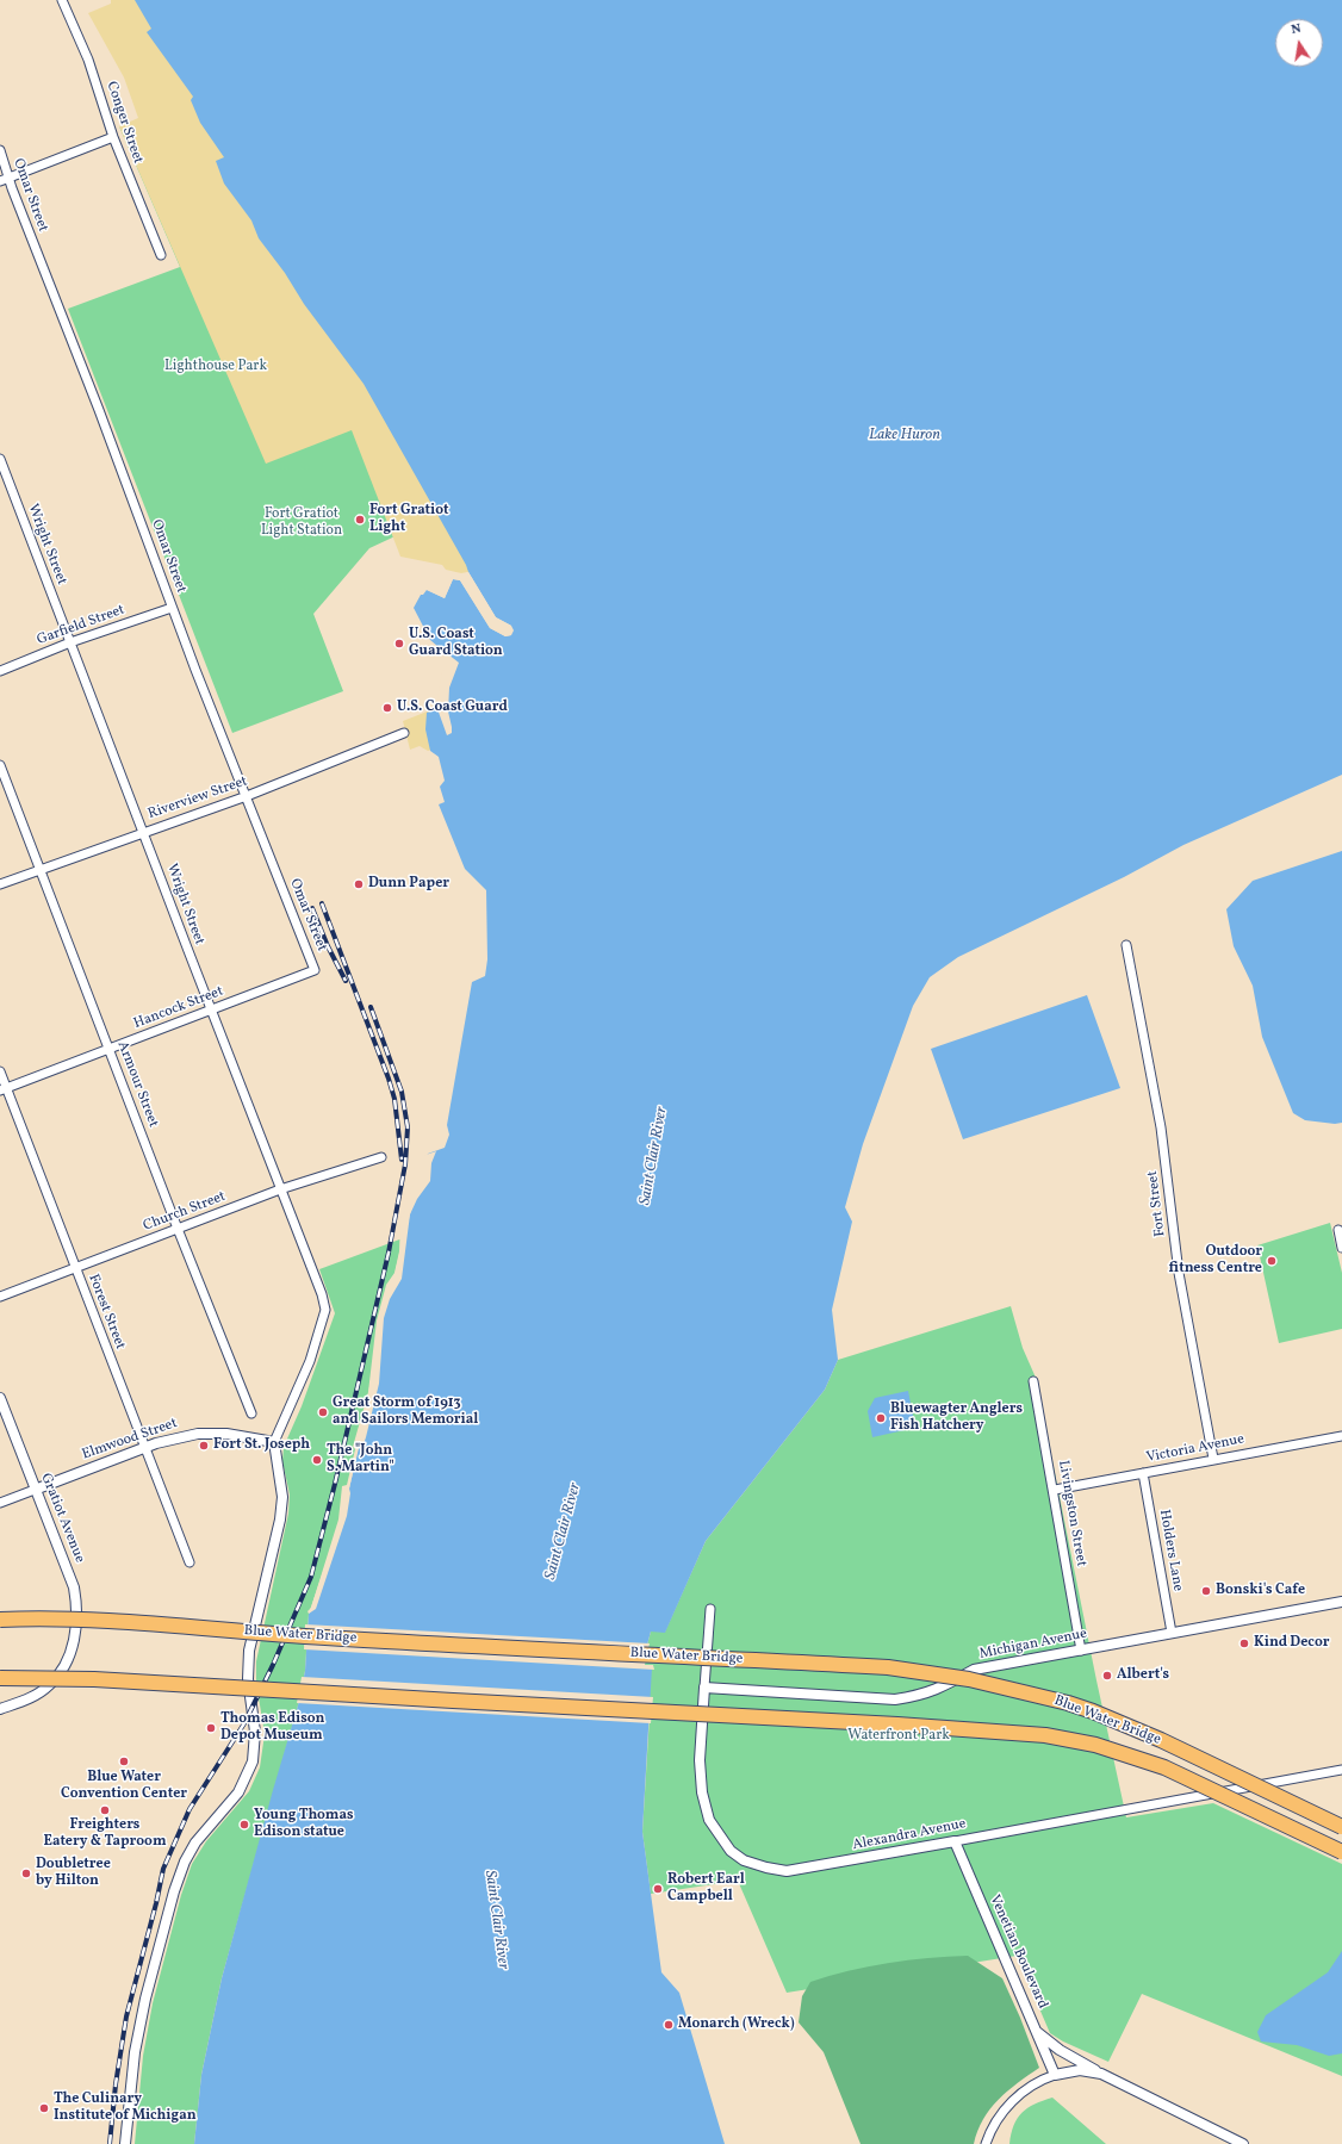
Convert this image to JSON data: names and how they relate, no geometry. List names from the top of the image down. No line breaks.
{"streets":{"highway":["Blue Water Bridge"],"street":["Conger Street","Omar Street","Wright Street","Garfield Street","Riverview Street","Hancock Street","Armour Street","Fort Street","Church Street","Forest Street","Elmwood Street","Victoria Avenue","Livingston Street","Gratiot Avenue","Holders Lane","Michigan Avenue","Alexandra Avenue","Venetian Boulevard"]},"crossings":[["Omar Street","Garfield Street"],["Omar Street","Riverview Street"],["Omar Street","Hancock Street"],["Wright Street","Garfield Street"],["Wright Street","Riverview Street"],["Wright Street","Hancock Street"],["Wright Street","Church Street"],["Wright Street","Elmwood Street"],["Riverview Street","Armour Street"],["Hancock Street","Armour Street"],["Hancock Street","Forest Street"],["Armour Street","Church Street"],["Fort Street","Victoria Avenue"],["Church Street","Forest Street"],["Forest Street","Elmwood Street"],["Elmwood Street","Gratiot Avenue"],["Victoria Avenue","Livingston Street"],["Victoria Avenue","Holders Lane"],["Livingston Street","Michigan Avenue"],["Holders Lane","Michigan Avenue"],["Michigan Avenue","Alexandra Avenue"],["Alexandra Avenue","Venetian Boulevard"]],"water":["Lake Huron","Saint Clair River"],"parks":["Lighthouse Park","Fort Gratiot Light Station","Waterfront Park"],"places":["Fort Gratiot Light","U.S. Coast Guard Station","U.S. Coast Guard","Dunn Paper","Outdoor fitness Centre","Great Storm of 1913 and Sailors Memorial","Bluewagter Anglers Fish Hatchery","Fort St. Joseph","The \"John S. Martin\"","Bonski's Cafe","Kind Decor","Albert's","Thomas Edison Depot Museum","Blue Water Convention Center","Freighters Eatery & Taproom","Young Thomas Edison statue","Doubletree by Hilton","Robert Earl Campbell","Monarch (Wreck)","The Culinary Institute of Michigan"],"north":"top"}
